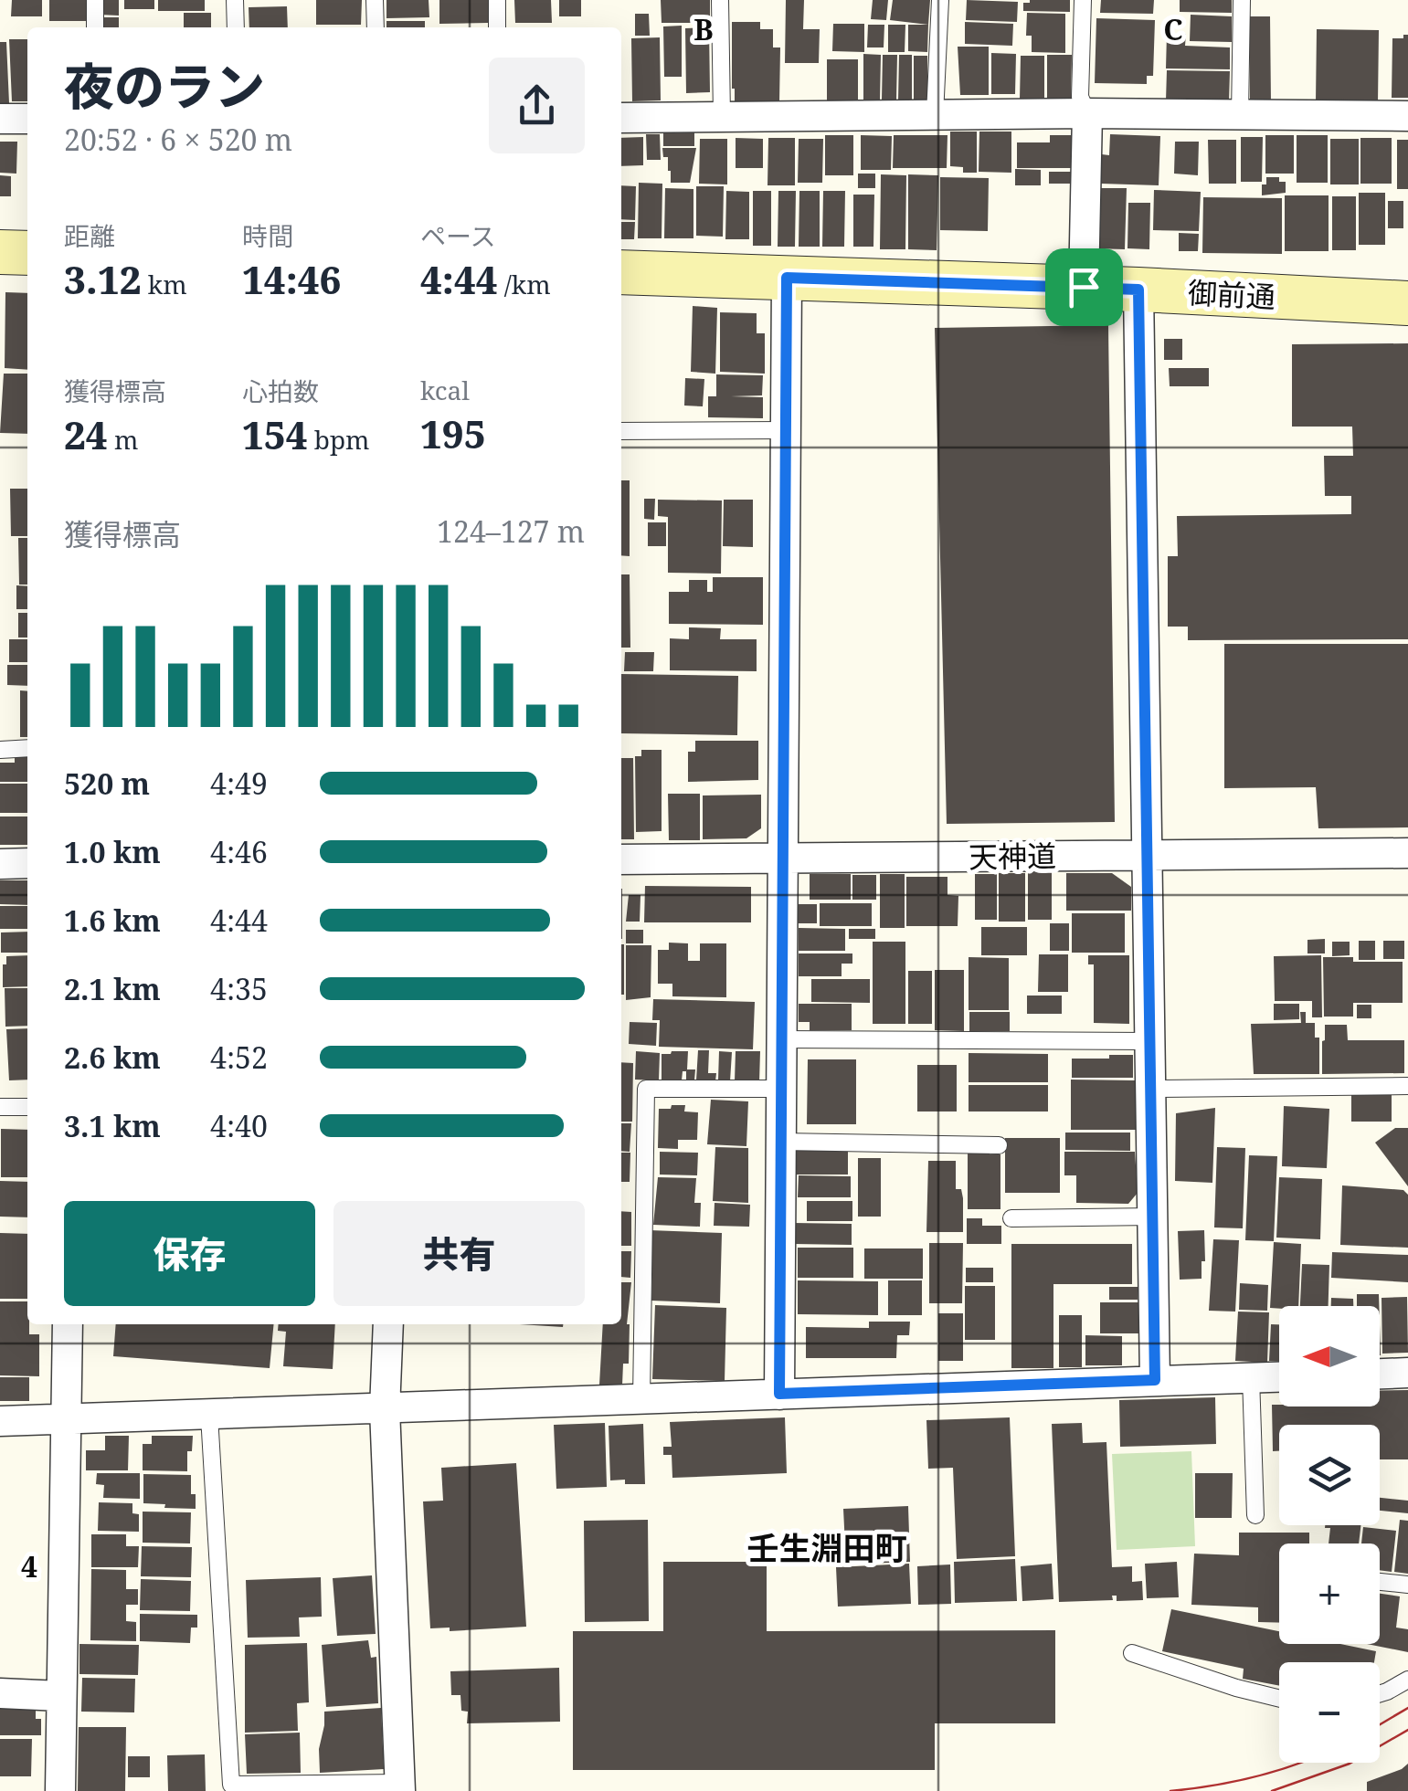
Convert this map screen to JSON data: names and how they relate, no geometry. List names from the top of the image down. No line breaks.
{"streets":{"street":["御前通","天神道"]},"districts":["壬生淵田町"],"north":"left","page":{"heading":["夜のラン","20:52 · 6 × 520 m"],"stats":[["距離","3.12 km"],["時間","14:46"],["ペース","4:44 /km"],["獲得標高","24 m"],["心拍数","154 bpm"],["kcal","195"]],"chart":["獲得標高","124–127 m"],"list":[{"name":"520 m","note":"4:49"},{"name":"1.0 km","note":"4:46"},{"name":"1.6 km","note":"4:44"},{"name":"2.1 km","note":"4:35"},{"name":"2.6 km","note":"4:52"},{"name":"3.1 km","note":"4:40"}],"buttons":["保存","共有"],"map_buttons":["+","−"]},"grid":{"columns":["B","C"],"rows":["4"]}}
